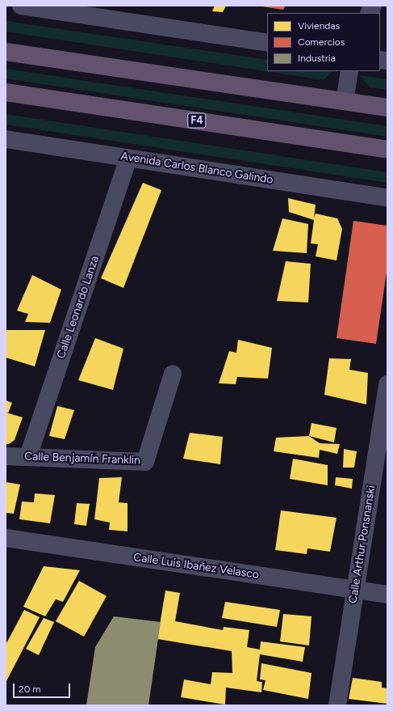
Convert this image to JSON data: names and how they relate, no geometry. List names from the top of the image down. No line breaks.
{"streets":{"highway":["F4"],"street":["Avenida Carlos Blanco Galindo","Calle Leonardo Lanza","Calle Benjamín Franklin","Calle Arthur Ponsnanski","Calle Luis Ibañez Velasco"]},"crossings":[["Avenida Carlos Blanco Galindo","Calle Leonardo Lanza"],["Calle Leonardo Lanza","Calle Benjamín Franklin"],["Calle Arthur Ponsnanski","Calle Luis Ibañez Velasco"]],"legend":["Viviendas","Comercios","Industria"],"scale_bar":"20 m"}
